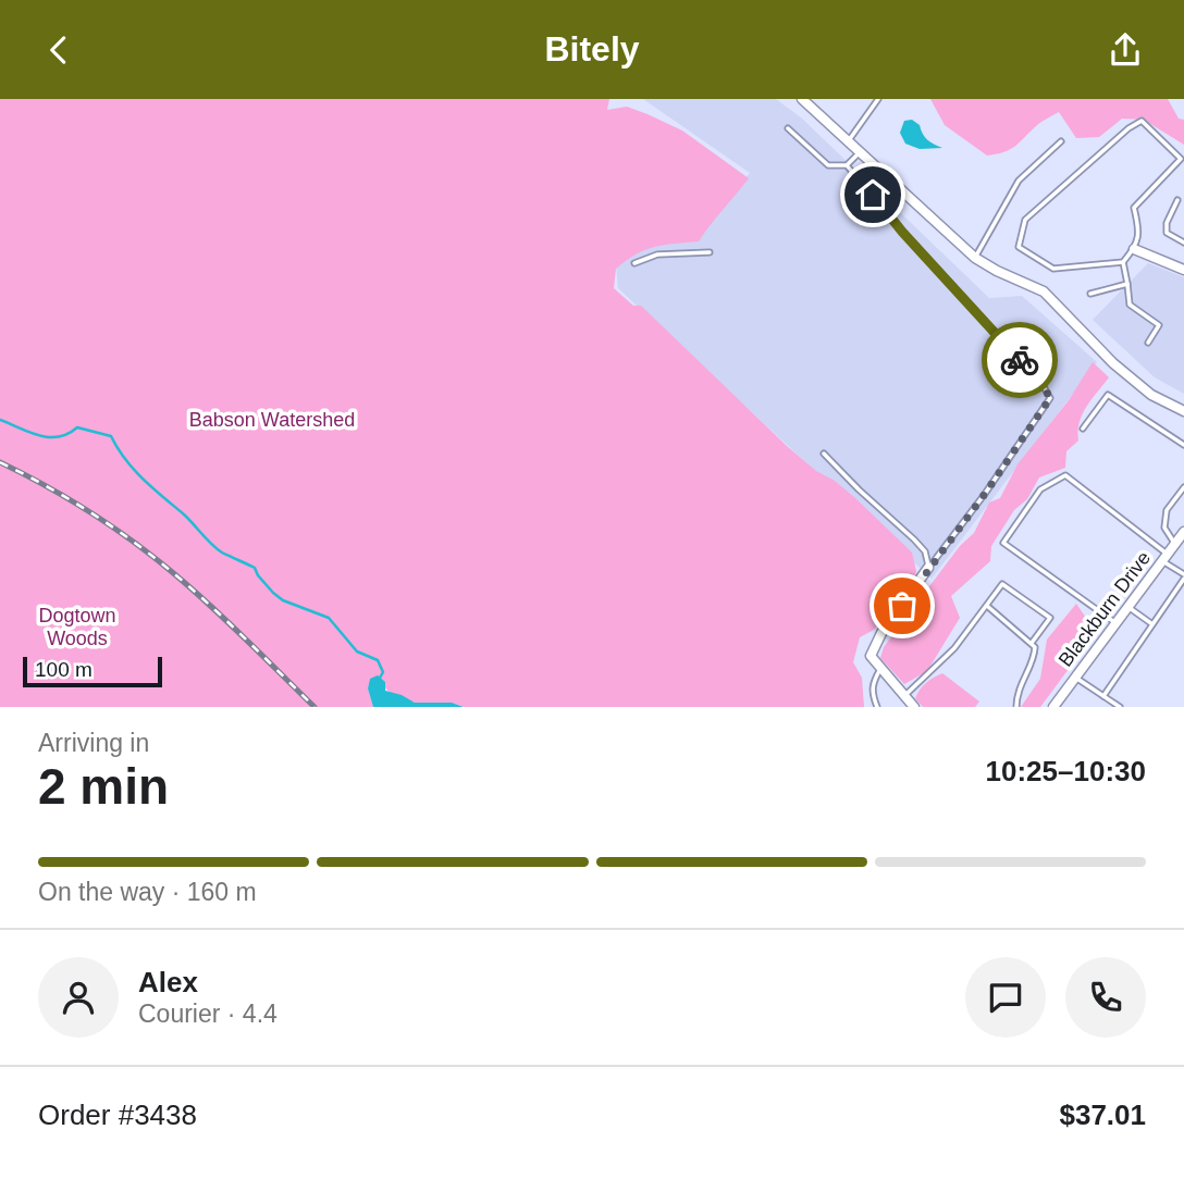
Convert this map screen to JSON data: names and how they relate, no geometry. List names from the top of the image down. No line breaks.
{"streets":{"street":["Blackburn Drive"]},"parks":["Babson Watershed","Dogtown Woods"],"scale_bar":"100 m","page":{"header":"Bitely","scale":"100 m","heading":["2 min","Arriving in","10:25–10:30"],"panel":["Alex","Courier · 4.4","Order #3438","$37.01"],"bar":"On the way · 160 m"}}
